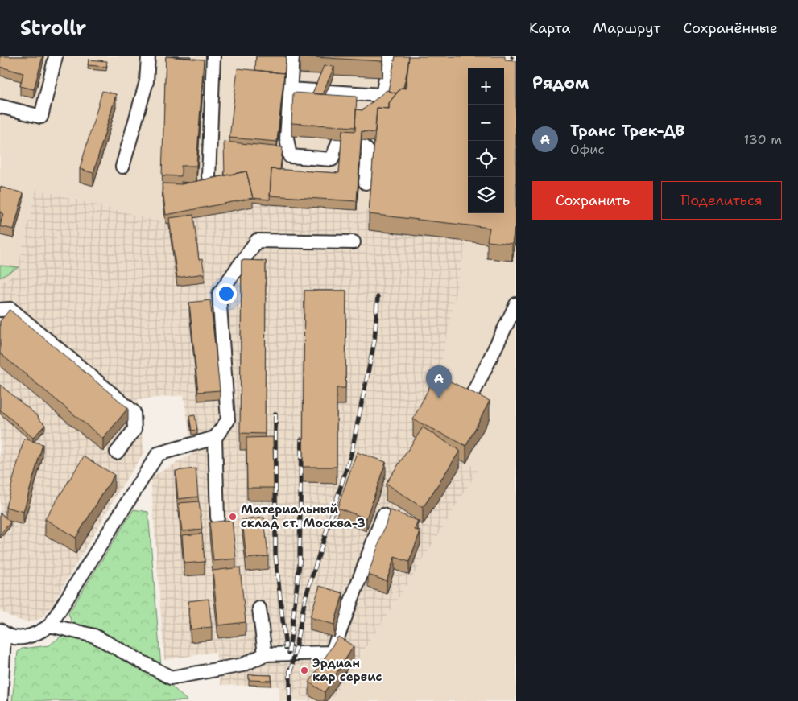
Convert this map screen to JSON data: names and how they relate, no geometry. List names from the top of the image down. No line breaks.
{"places":["Материальный склад ст. Москва-3","Эрдиан кар сервис"],"page":{"header":"Strollr","nav":["Карта","Маршрут","Сохранённые"],"heading":"Рядом","map_buttons":["+","−"],"list":[{"mark":"A","name":"Транс Трек-ДВ","note":"Офис","value":"130 m"}],"buttons":["Сохранить","Поделиться"],"pins":"A"}}
